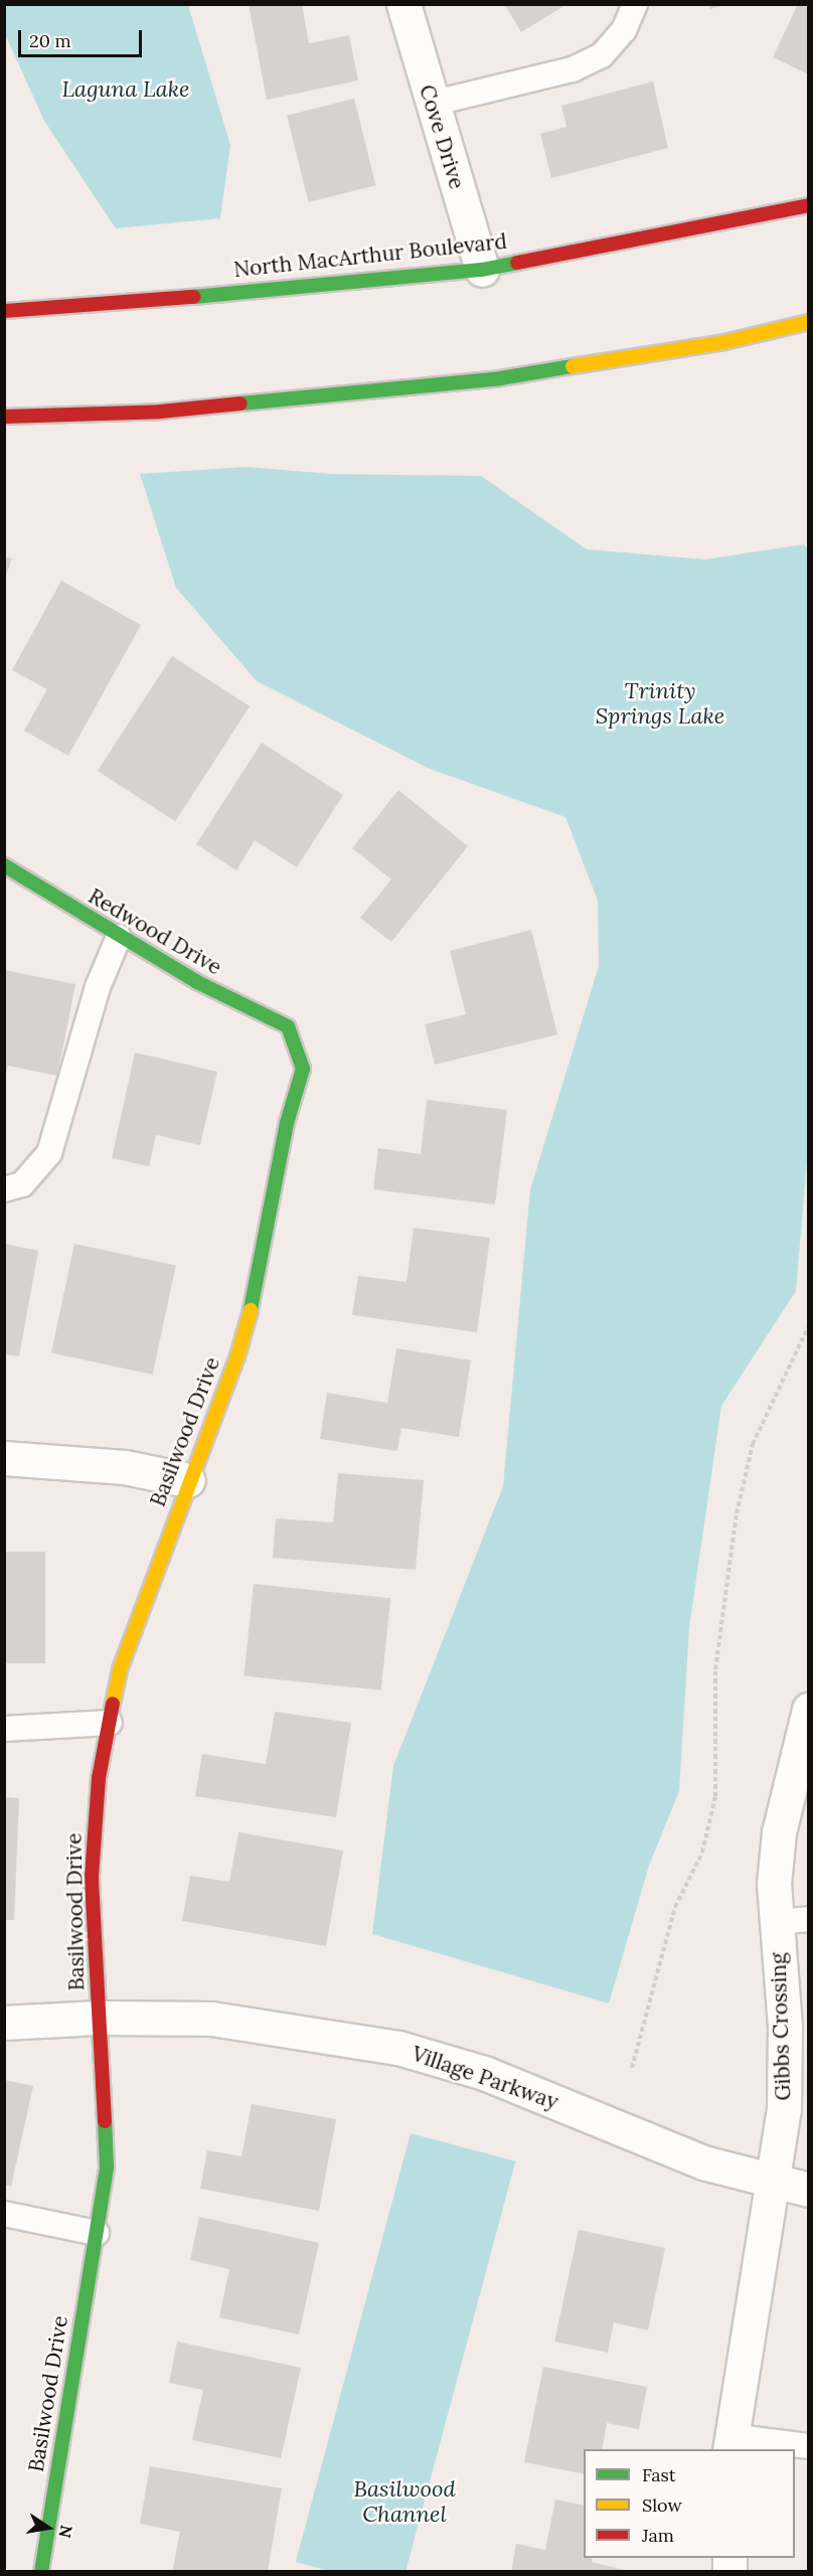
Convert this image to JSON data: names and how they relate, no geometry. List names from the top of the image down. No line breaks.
{"streets":{"street":["Cove Drive","North MacArthur Boulevard","Redwood Drive","Basilwood Drive","Gibbs Crossing","Village Parkway"]},"crossings":[["Cove Drive","North MacArthur Boulevard"],["Redwood Drive","Basilwood Drive"],["Basilwood Drive","Village Parkway"],["Gibbs Crossing","Village Parkway"]],"water":["Laguna Lake","Trinity Springs Lake","Basilwood Channel"],"legend":["Fast","Slow","Jam"],"scale_bar":"20 m","north":"right"}
